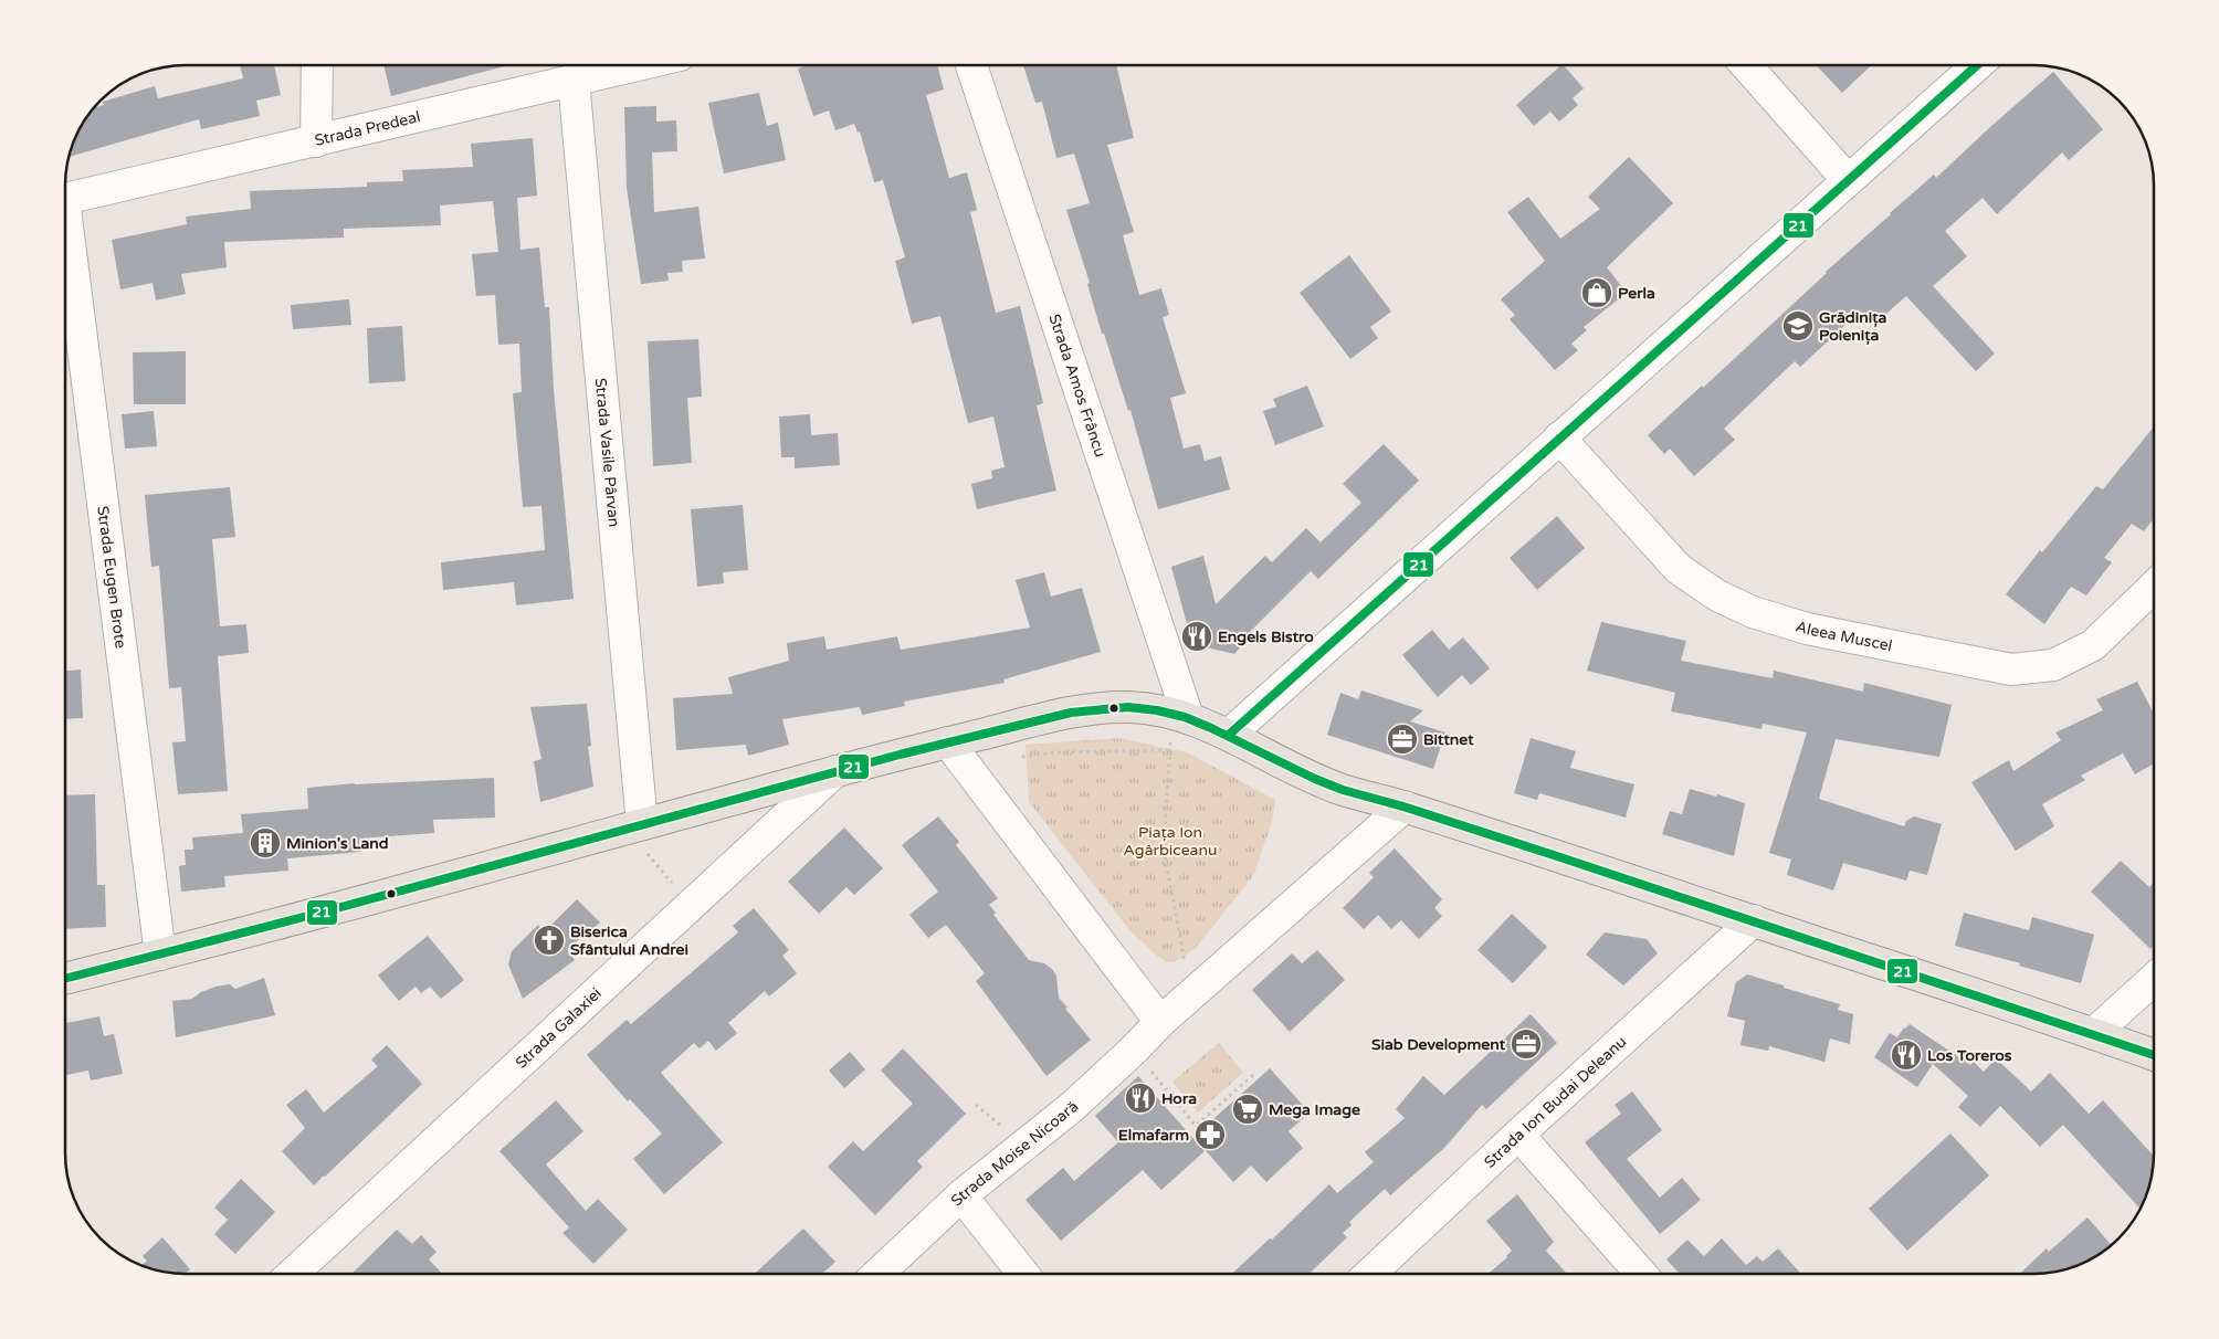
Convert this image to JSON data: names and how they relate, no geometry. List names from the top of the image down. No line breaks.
{"streets":{"street":["Strada Predeal","Strada Amos Frâncu","Strada Vasile Pârvan","Strada Eugen Brote","Aleea Muscel","Strada Galaxiei","Strada Ion Budai Deleanu","Strada Moise Nicoară"]},"crossings":[["Strada Predeal","Strada Vasile Pârvan"]],"parks":["Piața Ion Agârbiceanu"],"places":{"shop":["Perla"],"school or university":["Grădinița Poienița"],"restaurant":["Engels Bistro","Los Toreros","Hora"],"office":["Bittnet","Siab Development"],"building":["Minion's Land"],"church":["Biserica Sfântului Andrei"],"supermarket":["Mega Image"],"pharmacy":["Elmafarm"]},"lines":["transit line 21"]}
